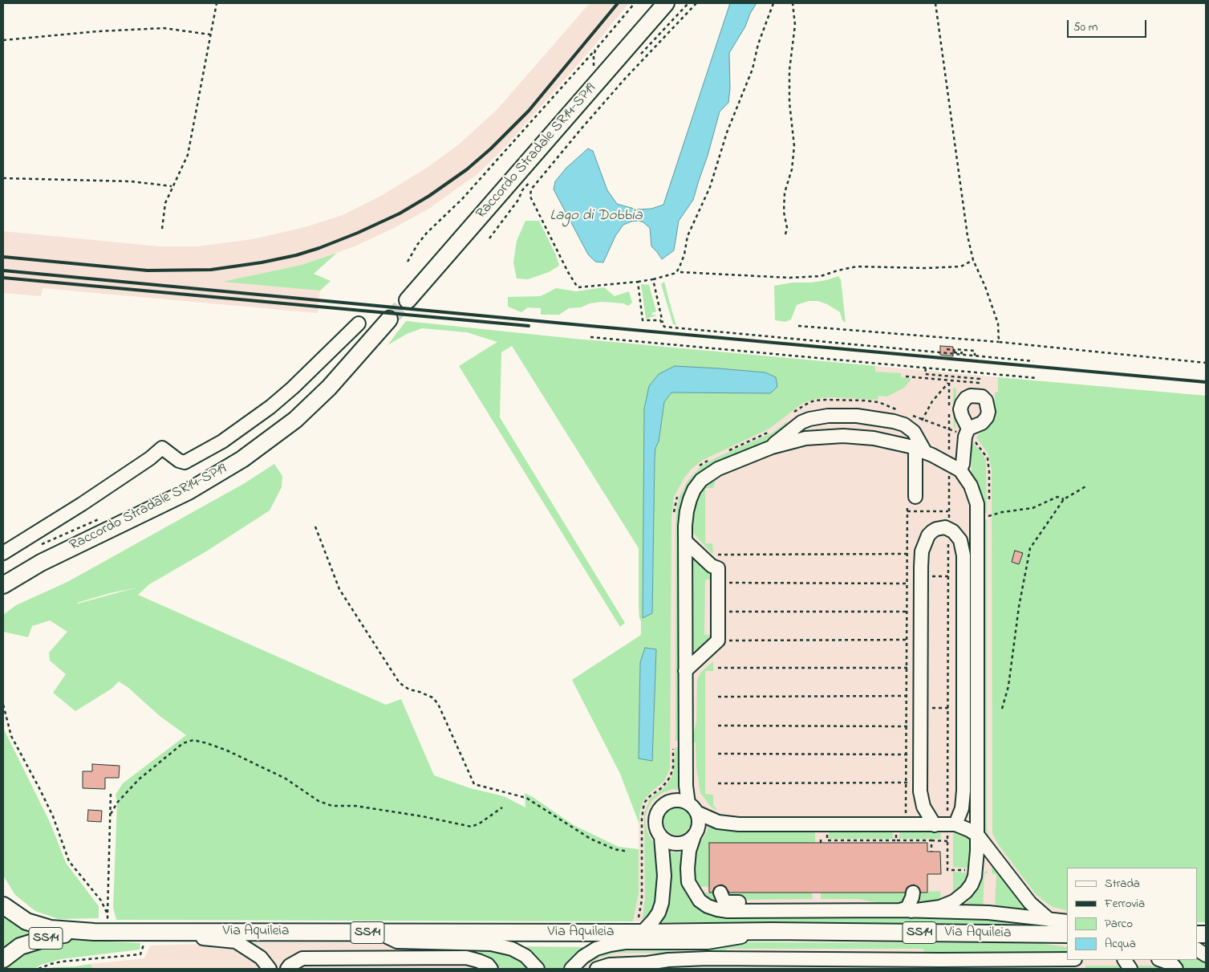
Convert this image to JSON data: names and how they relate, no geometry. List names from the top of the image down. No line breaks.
{"streets":{"main road":["Raccordo Stradale SR14-SP19","Via Aquileia","SS14"]},"water":["Lago di Dobbia"],"legend":["Strada","Ferrovia","Parco","Acqua"],"scale_bar":"50 m"}
